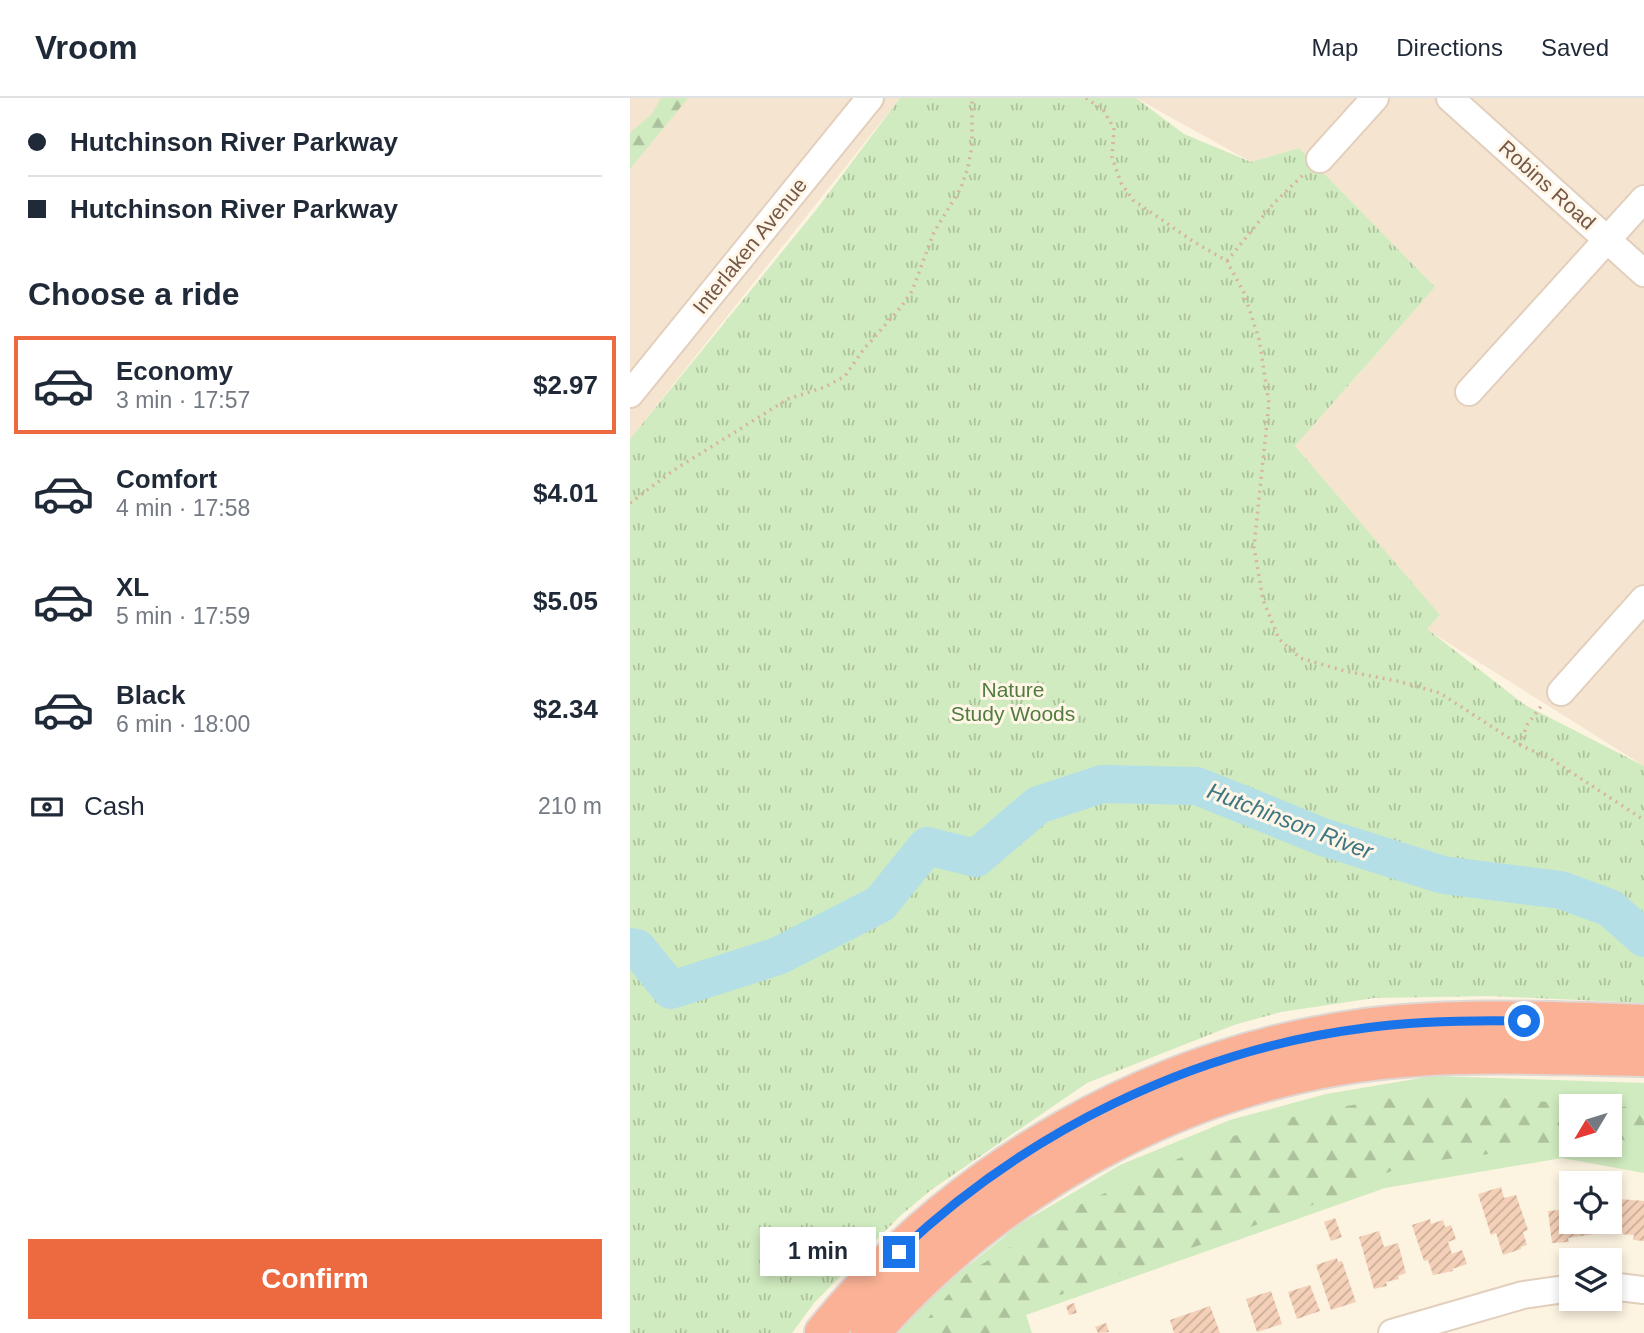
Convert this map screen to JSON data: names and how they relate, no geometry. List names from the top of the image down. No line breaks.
{"streets":{"street":["Robins Road","Interlaken Avenue"]},"water":["Hutchinson River"],"parks":["Nature Study Woods"],"north":"bottom left","page":{"header":"Vroom","nav":["Map","Directions","Saved"],"banner":["Hutchinson River Parkway","Hutchinson River Parkway"],"heading":"Choose a ride","list":[{"name":"Economy","note":"3 min · 17:57","value":"$2.97"},{"name":"Comfort","note":"4 min · 17:58","value":"$4.01"},{"name":"XL","note":"5 min · 17:59","value":"$5.05"},{"name":"Black","note":"6 min · 18:00","value":"$2.34"}],"pay":["Cash","210 m"],"buttons":"Confirm","bubble":"1 min"}}
